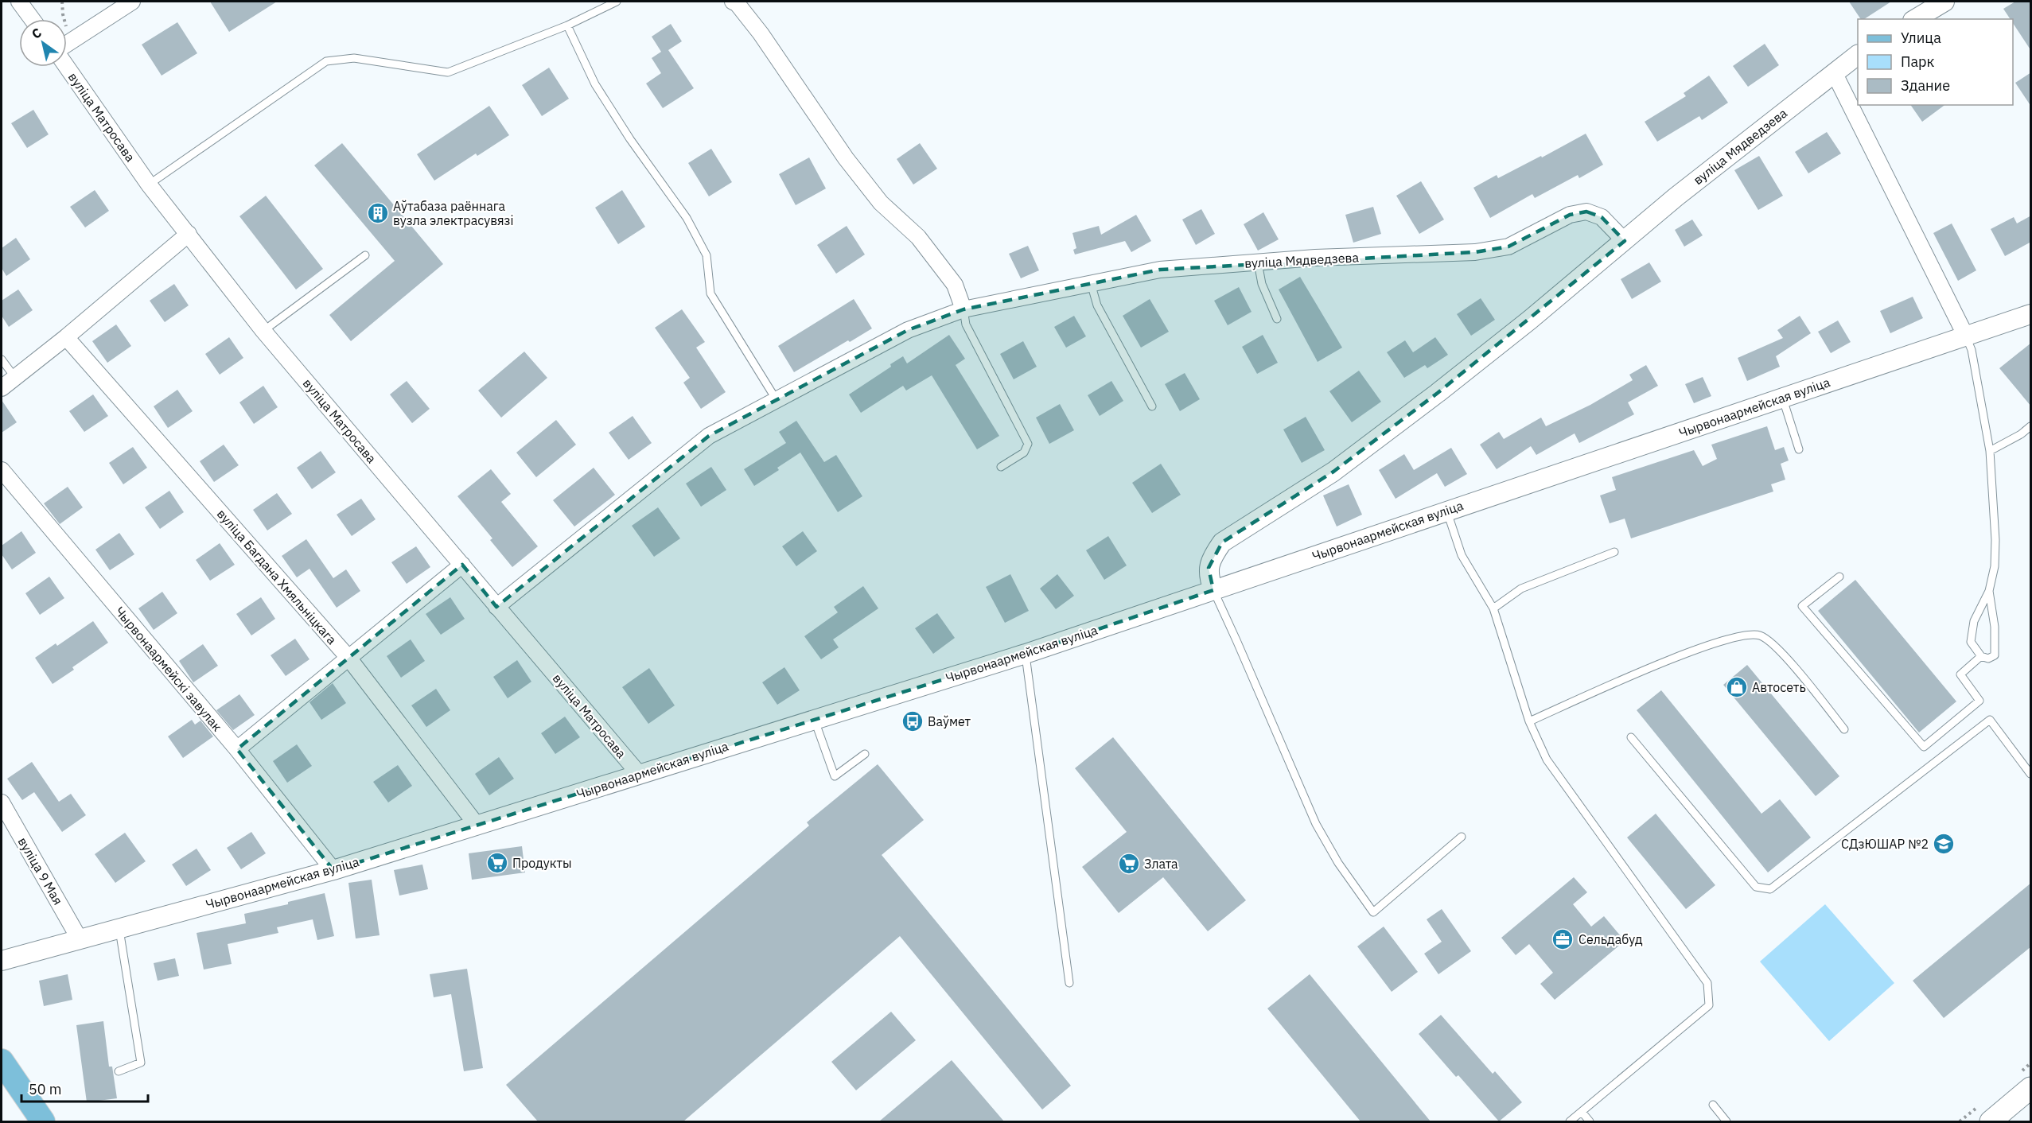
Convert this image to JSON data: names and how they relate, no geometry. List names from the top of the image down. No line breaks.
{"streets":{"street":["вуліца Матросава","вуліца Мядведзева","Чырвонаармейская вуліца","вуліца Багдана Хмяльніцкага","Чырвонаармейскі завулак","вуліца 9 Мая"]},"crossings":[["вуліца Матросава","вуліца Мядведзева"],["вуліца Матросава","Чырвонаармейская вуліца"],["вуліца Мядведзева","Чырвонаармейская вуліца"],["Чырвонаармейская вуліца","вуліца Багдана Хмяльніцкага"],["Чырвонаармейская вуліца","Чырвонаармейскі завулак"],["Чырвонаармейская вуліца","вуліца 9 Мая"]],"places":{"building":["Аўтабаза раённага вузла электрасувязі"],"shop":["Автосеть"],"bus stop":["Ваўмет"],"school or university":["СДзЮШАР №2"],"supermarket":["Продукты","Злата"],"office":["Сельдабуд"]},"legend":["Улица","Парк","Здание"],"scale_bar":"50 m","north":"top left"}
